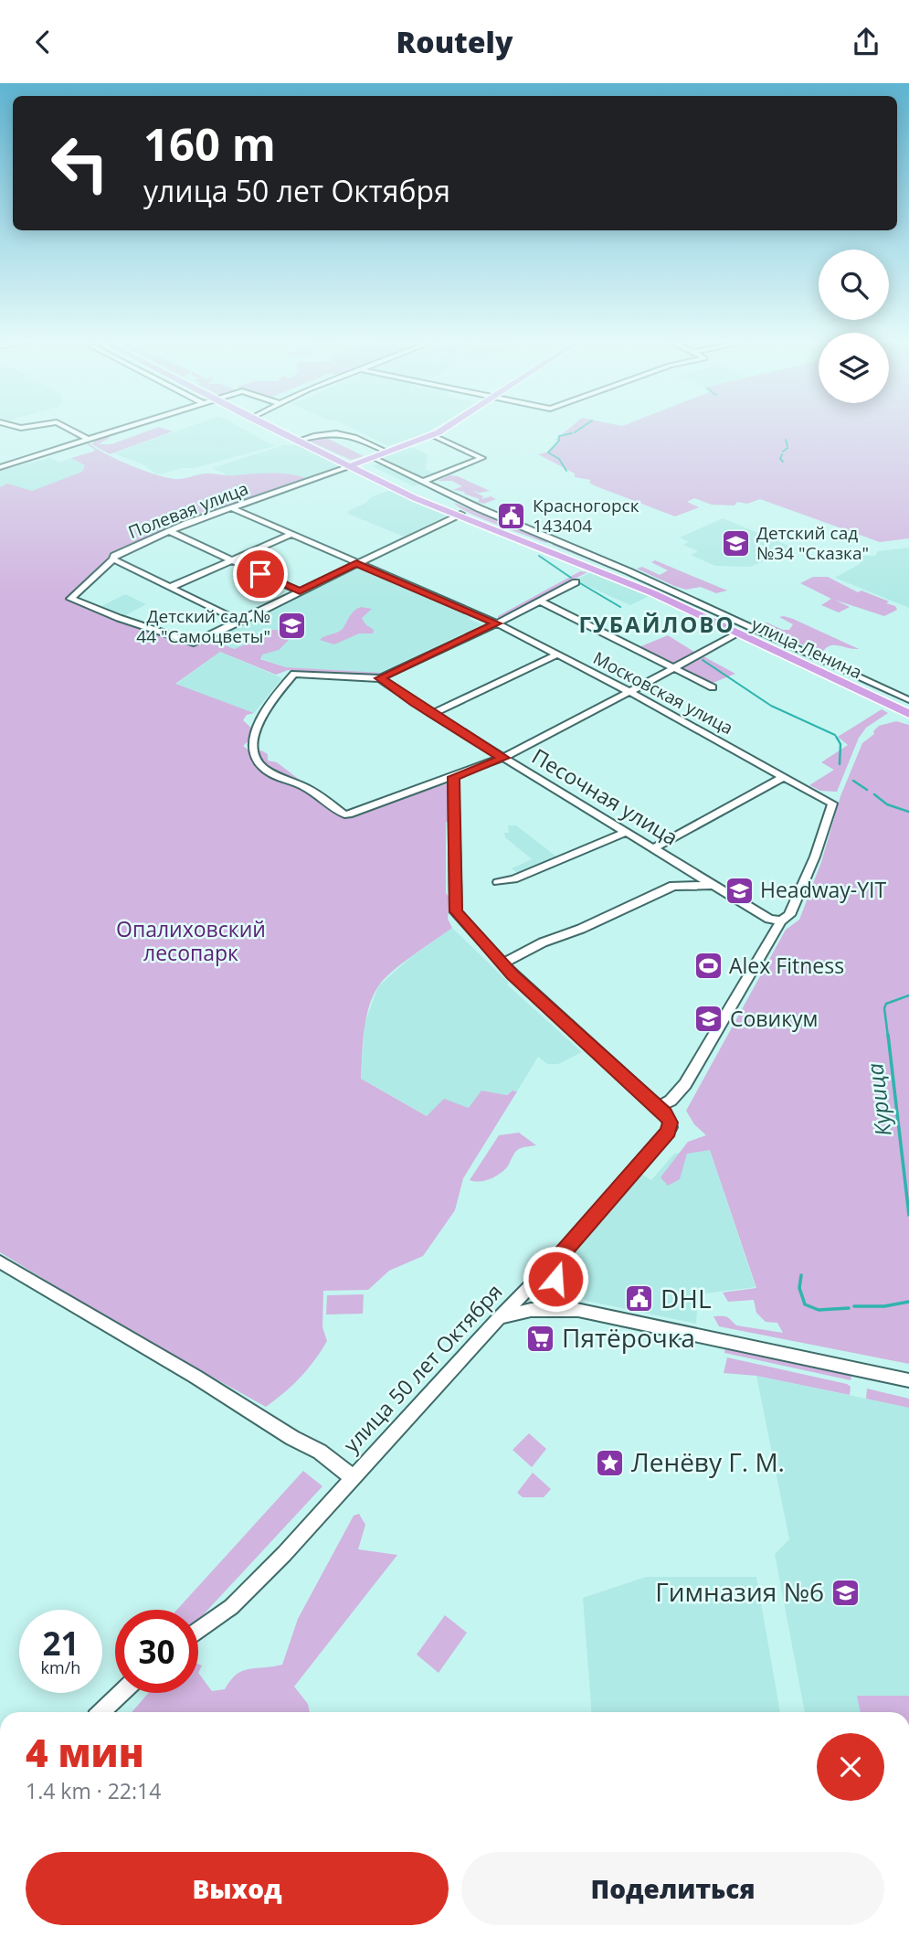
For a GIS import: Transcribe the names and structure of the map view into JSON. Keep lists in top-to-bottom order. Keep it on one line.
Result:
{"streets":{"main road":["улица Ленина"],"street":["Полевая улица","Московская улица","Песочная улица","улица 50 лет Октября"]},"crossings":[["Полевая улица","улица Ленина"],["Полевая улица","Московская улица"],["Московская улица","Песочная улица"]],"districts":["ГУБАЙЛОВО"],"water":["Курица"],"parks":["Опалиховский лесопарк"],"places":{"public building":["Красногорск 143404","DHL"],"school or university":["Детский сад №34 \"Сказка\"","Детский сад № 44 \"Самоцветы\"","Headway-YIT","Совикум","Гимназия №6"],"sports":["Alex Fitness"],"supermarket":["Пятёрочка"],"place":["Ленёву Г. М."]},"page":{"header":"Routely","turn":["160 m","улица 50 лет Октября"],"speed":"21 km/h","limit":"30","heading":["4 мин","1.4 km · 22:14"],"buttons":["Выход","Поделиться"]}}
